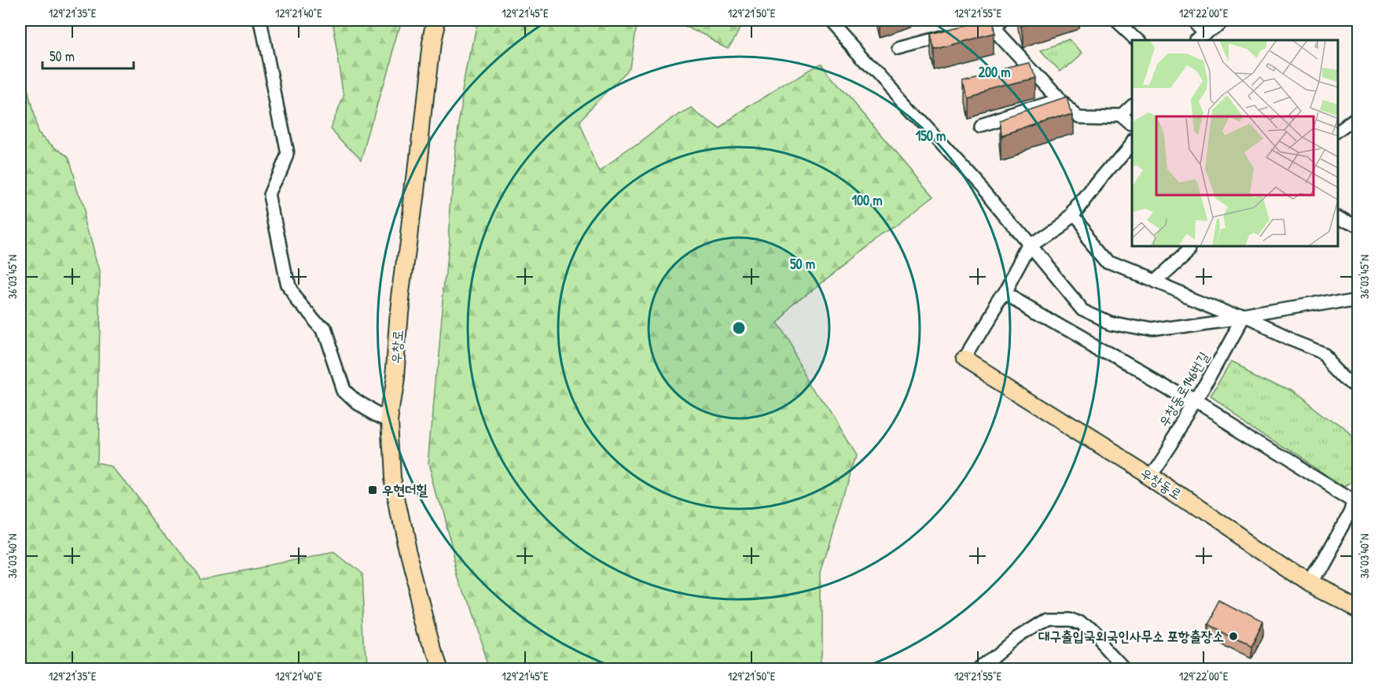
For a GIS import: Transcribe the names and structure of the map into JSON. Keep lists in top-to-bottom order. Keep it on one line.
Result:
{"streets":{"main road":["우창로","우창동로"],"street":["우창동로146번길"]},"crossings":[["우창동로146번길","우창동로"]],"places":{"transit":["우현더힐"],"other":["대구출입국외국인사무소 포항출장소"]},"scale_bar":"50 m","coordinates":["129°21'35\"E","129°21'40\"E","129°21'45\"E","129°21'50\"E","129°21'55\"E","129°22'00\"E","36°03'45\"N","36°03'40\"N"],"rings":["200 m","150 m","100 m","50 m"]}
